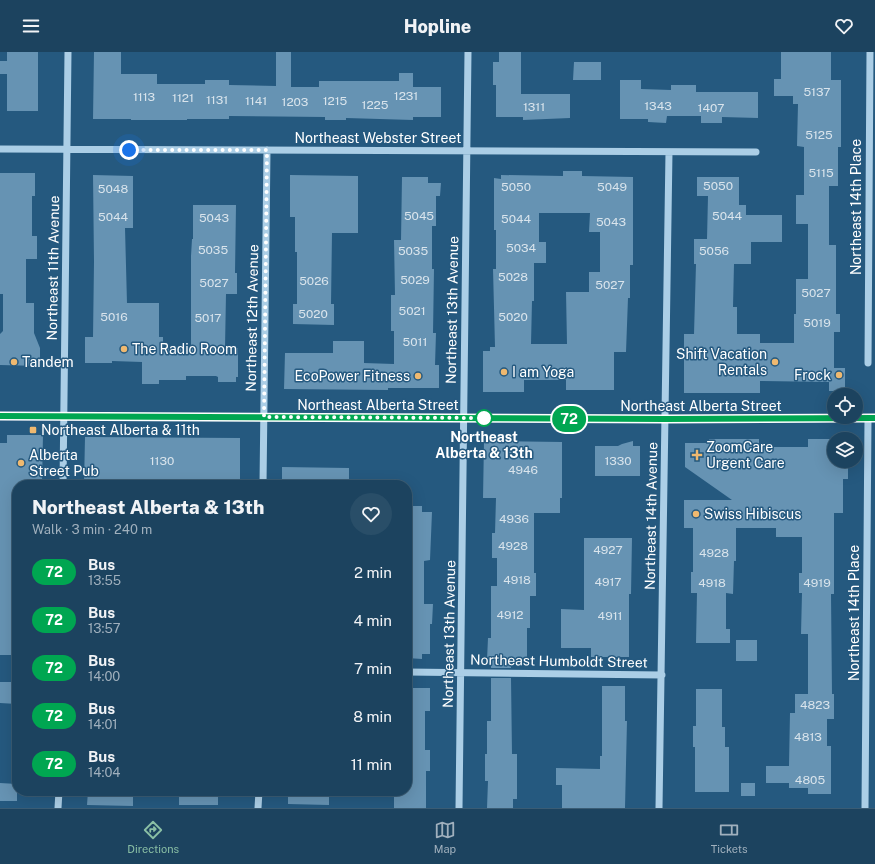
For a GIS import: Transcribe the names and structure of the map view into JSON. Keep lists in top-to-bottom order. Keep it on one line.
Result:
{"streets":{"street":["Northeast Webster Street","Northeast 14th Place","Northeast 11th Avenue","Northeast 13th Avenue","Northeast 12th Avenue","Northeast Alberta Street","Northeast 14th Avenue","Northeast Humboldt Street"]},"crossings":[["Northeast Webster Street","Northeast 11th Avenue"],["Northeast Webster Street","Northeast 13th Avenue"],["Northeast Webster Street","Northeast 12th Avenue"],["Northeast Webster Street","Northeast 14th Avenue"],["Northeast 14th Place","Northeast Alberta Street"],["Northeast 11th Avenue","Northeast Alberta Street"],["Northeast 13th Avenue","Northeast Alberta Street"],["Northeast 13th Avenue","Northeast Humboldt Street"],["Northeast 12th Avenue","Northeast Alberta Street"],["Northeast Alberta Street","Northeast 14th Avenue"],["Northeast 14th Avenue","Northeast Humboldt Street"]],"places":{"other":["The Radio Room","Tandem","Shift Vacation Rentals","I am Yoga","Frock","EcoPower Fitness","Northeast Alberta & 13th","Alberta Street Pub","Swiss Hibiscus"],"transit":["Northeast Alberta & 11th"],"health":["ZoomCare Urgent Care"]},"lines":["bus line 72"],"house_numbers":["5137","1231","1113","1121","1131","1141","1215","1203","1225","1343","1311","1407","5125","5115","5050","5050","5049","5048","5045","5044","5044","5043","5044","5043","5034","5035","5035","5056","5028","5029","5026","5027","5027","5027","5021","5020","5016","5020","5017","5019","5011","1130","1330","4946","4936","4928","4927","4928","4918","4917","4918","4919","4912","4911","4823","4813","4805"],"page":{"header":"Hopline","on_map":"72","heading":["Northeast Alberta & 13th","Walk · 3 min · 240 m"],"list":[{"mark":"72","name":"Bus","note":"13:55","value":"2 min"},{"mark":"72","name":"Bus","note":"13:57","value":"4 min"},{"mark":"72","name":"Bus","note":"14:00","value":"7 min"},{"mark":"72","name":"Bus","note":"14:01","value":"8 min"},{"mark":"72","name":"Bus","note":"14:04","value":"11 min"}],"tabs":["Directions","Map","Tickets"]}}
